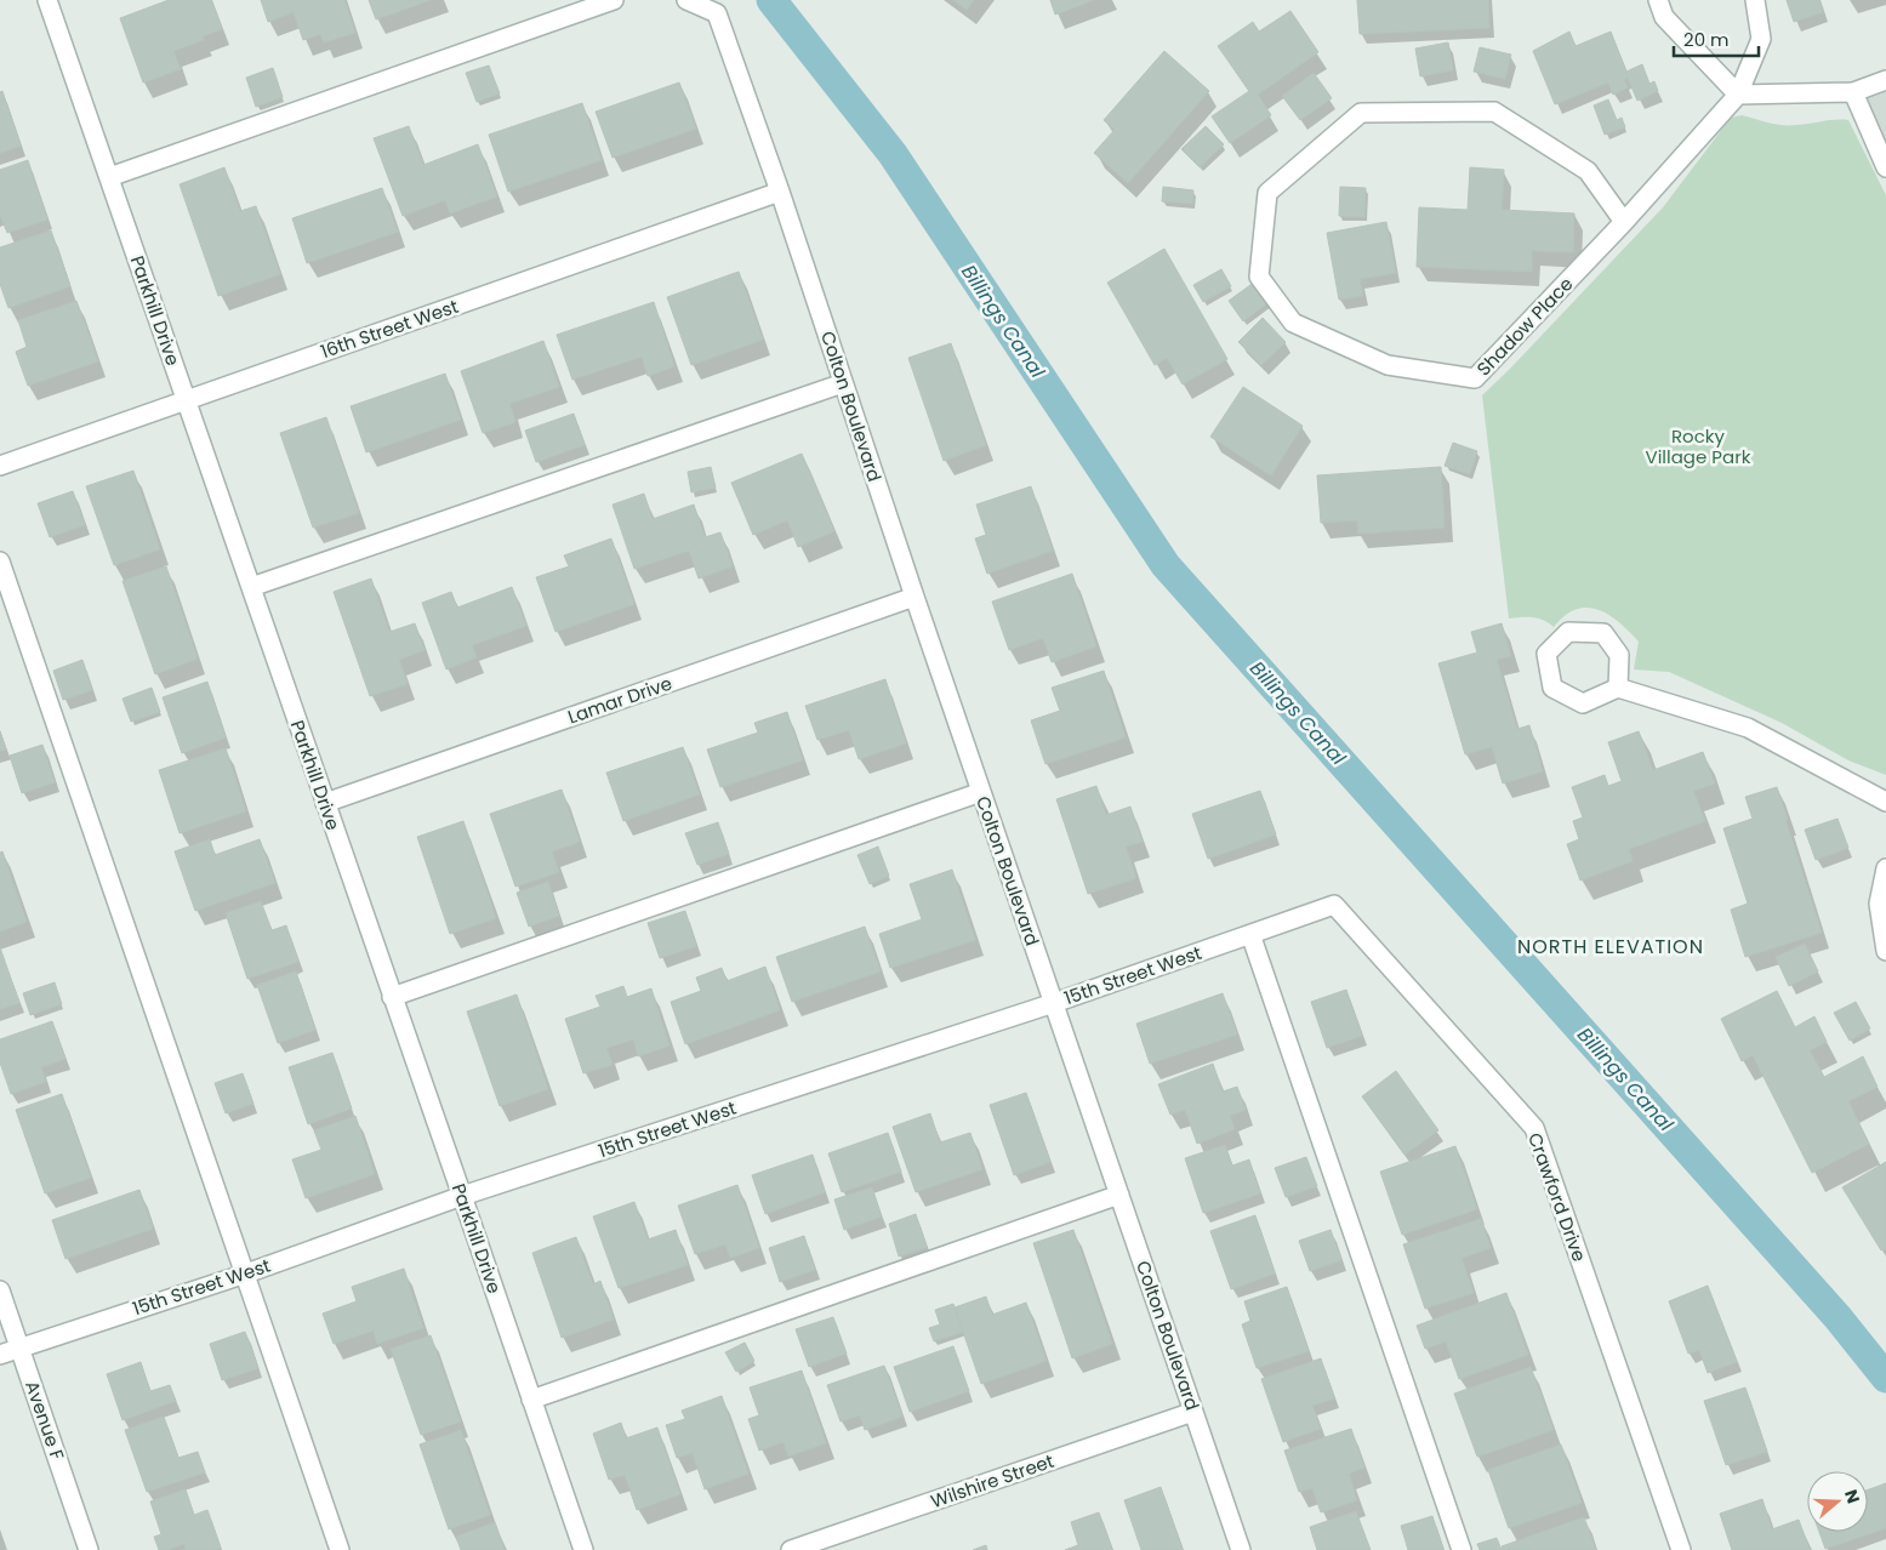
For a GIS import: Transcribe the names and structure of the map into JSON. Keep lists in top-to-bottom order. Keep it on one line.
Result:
{"streets":{"street":["Parkhill Drive","Shadow Place","16th Street West","Colton Boulevard","Lamar Drive","15th Street West","Crawford Drive","Avenue F","Wilshire Street"]},"crossings":[["Parkhill Drive","16th Street West"],["Parkhill Drive","Lamar Drive"],["Parkhill Drive","15th Street West"],["16th Street West","Colton Boulevard"],["Colton Boulevard","Lamar Drive"],["Colton Boulevard","15th Street West"],["Colton Boulevard","Wilshire Street"],["15th Street West","Crawford Drive"],["15th Street West","Avenue F"]],"districts":["NORTH ELEVATION"],"water":["Billings Canal"],"parks":["Rocky Village Park"],"scale_bar":"20 m","north":"right"}
